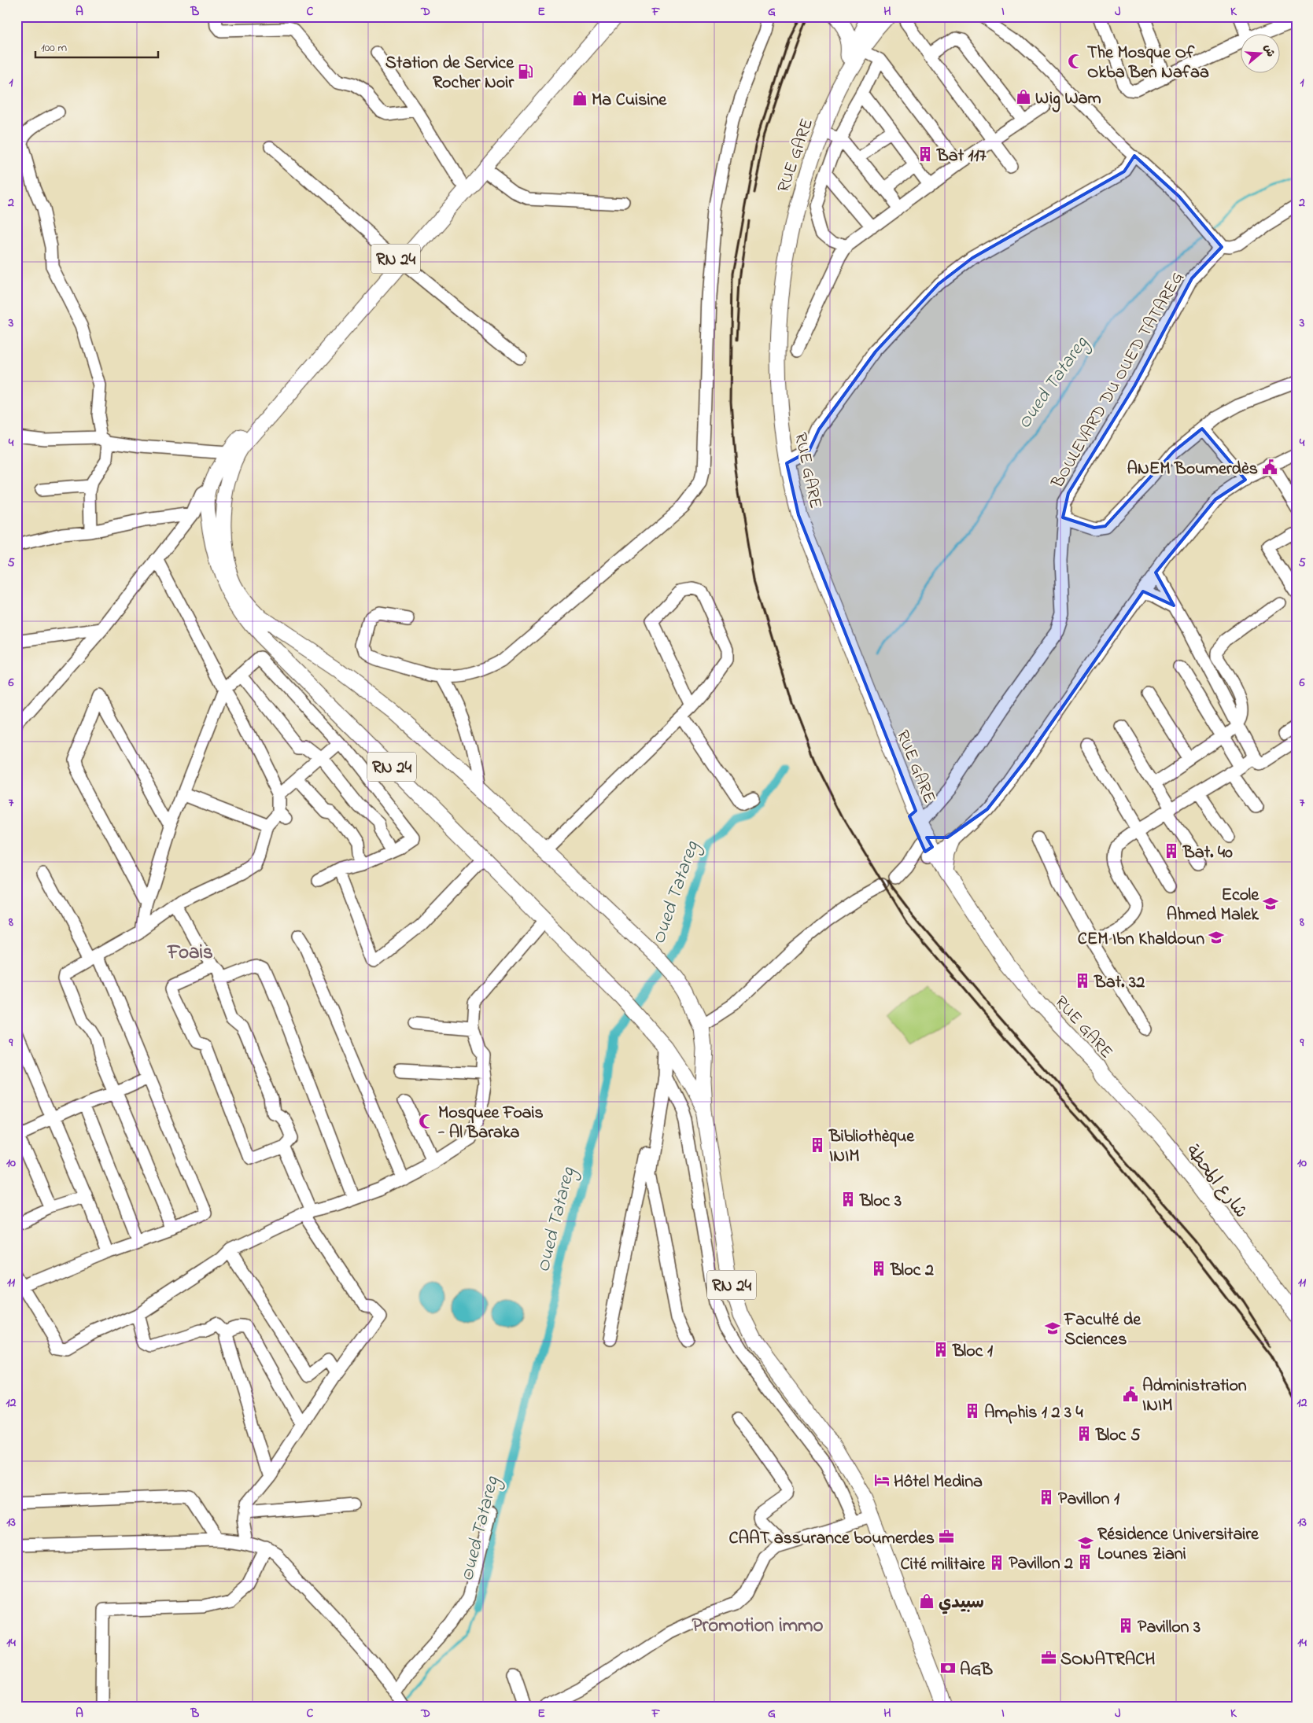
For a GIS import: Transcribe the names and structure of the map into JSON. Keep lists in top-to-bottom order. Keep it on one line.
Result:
{"streets":{"main road":["RUE GARE","RN 24","شارع المحطة"],"street":["BOULEVARD DU OUED TATAREG"]},"crossings":[["RUE GARE","BOULEVARD DU OUED TATAREG"],["RUE GARE","شارع المحطة"]],"districts":["Foais","Promotion immo"],"water":["Oued Tatareg"],"places":{"mosque":["The Mosque Of Okba Ben Nafaa","Mosquee Foais - Al Baraka"],"fuel station":["Station de Service Rocher Noir"],"shop":["Wig Wam","Ma Cuisine","سبيدي"],"building":["Bat 117","Bat. 40","Bat. 32","Bibliothèque INIM","Bloc 3","Bloc 2","Bloc 1","Amphis 1 2 3 4","Bloc 5","Pavillon 1","Pavillon 2","Cité militaire","Pavillon 3"],"public building":["ANEM Boumerdès","Administration INIM"],"school or university":["Ecole Ahmed Malek","CEM Ibn Khaldoun","Faculté de Sciences","Résidence Universitaire Lounes Ziani"],"hotel":["Hôtel Medina"],"office":["CAAT assurance boumerdes","SONATRACH"],"bank":["AGB"]},"scale_bar":"100 m","north":"right","grid":{"columns":["A","B","C","D","E","F","G","H","I","J","K"],"rows":["1","2","3","4","5","6","7","8","9","10","11","12","13","14"]}}
